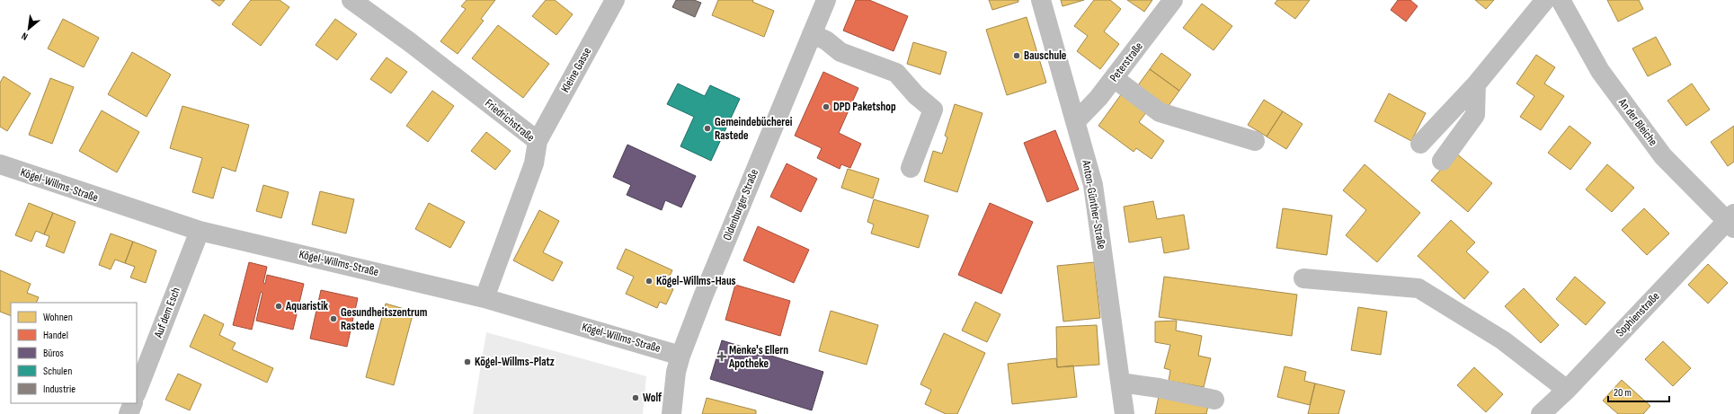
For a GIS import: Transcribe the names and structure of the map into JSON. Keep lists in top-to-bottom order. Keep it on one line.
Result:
{"streets":{"street":["Peterstraße","Kleine Gasse","Friedrichstraße","An der Bleiche","Kögel-Willms-Straße","Oldenburger Straße","Anton-Günther-Straße","Auf dem Esch","Sophienstraße"]},"crossings":[["Peterstraße","Anton-Günther-Straße"],["Kleine Gasse","Friedrichstraße"],["Friedrichstraße","Kögel-Willms-Straße"],["An der Bleiche","Sophienstraße"],["Kögel-Willms-Straße","Oldenburger Straße"],["Kögel-Willms-Straße","Auf dem Esch"]],"places":{"other":["Bauschule","DPD Paketshop","Gemeindebücherei Rastede","Kögel-Willms-Haus","Aquaristik","Gesundheitszentrum Rastede","Kögel-Willms-Platz","Wolf"],"health":["Menke's Ellern Apotheke"]},"legend":["Wohnen","Handel","Büros","Schulen","Industrie"],"scale_bar":"20 m","north":"bottom left"}
